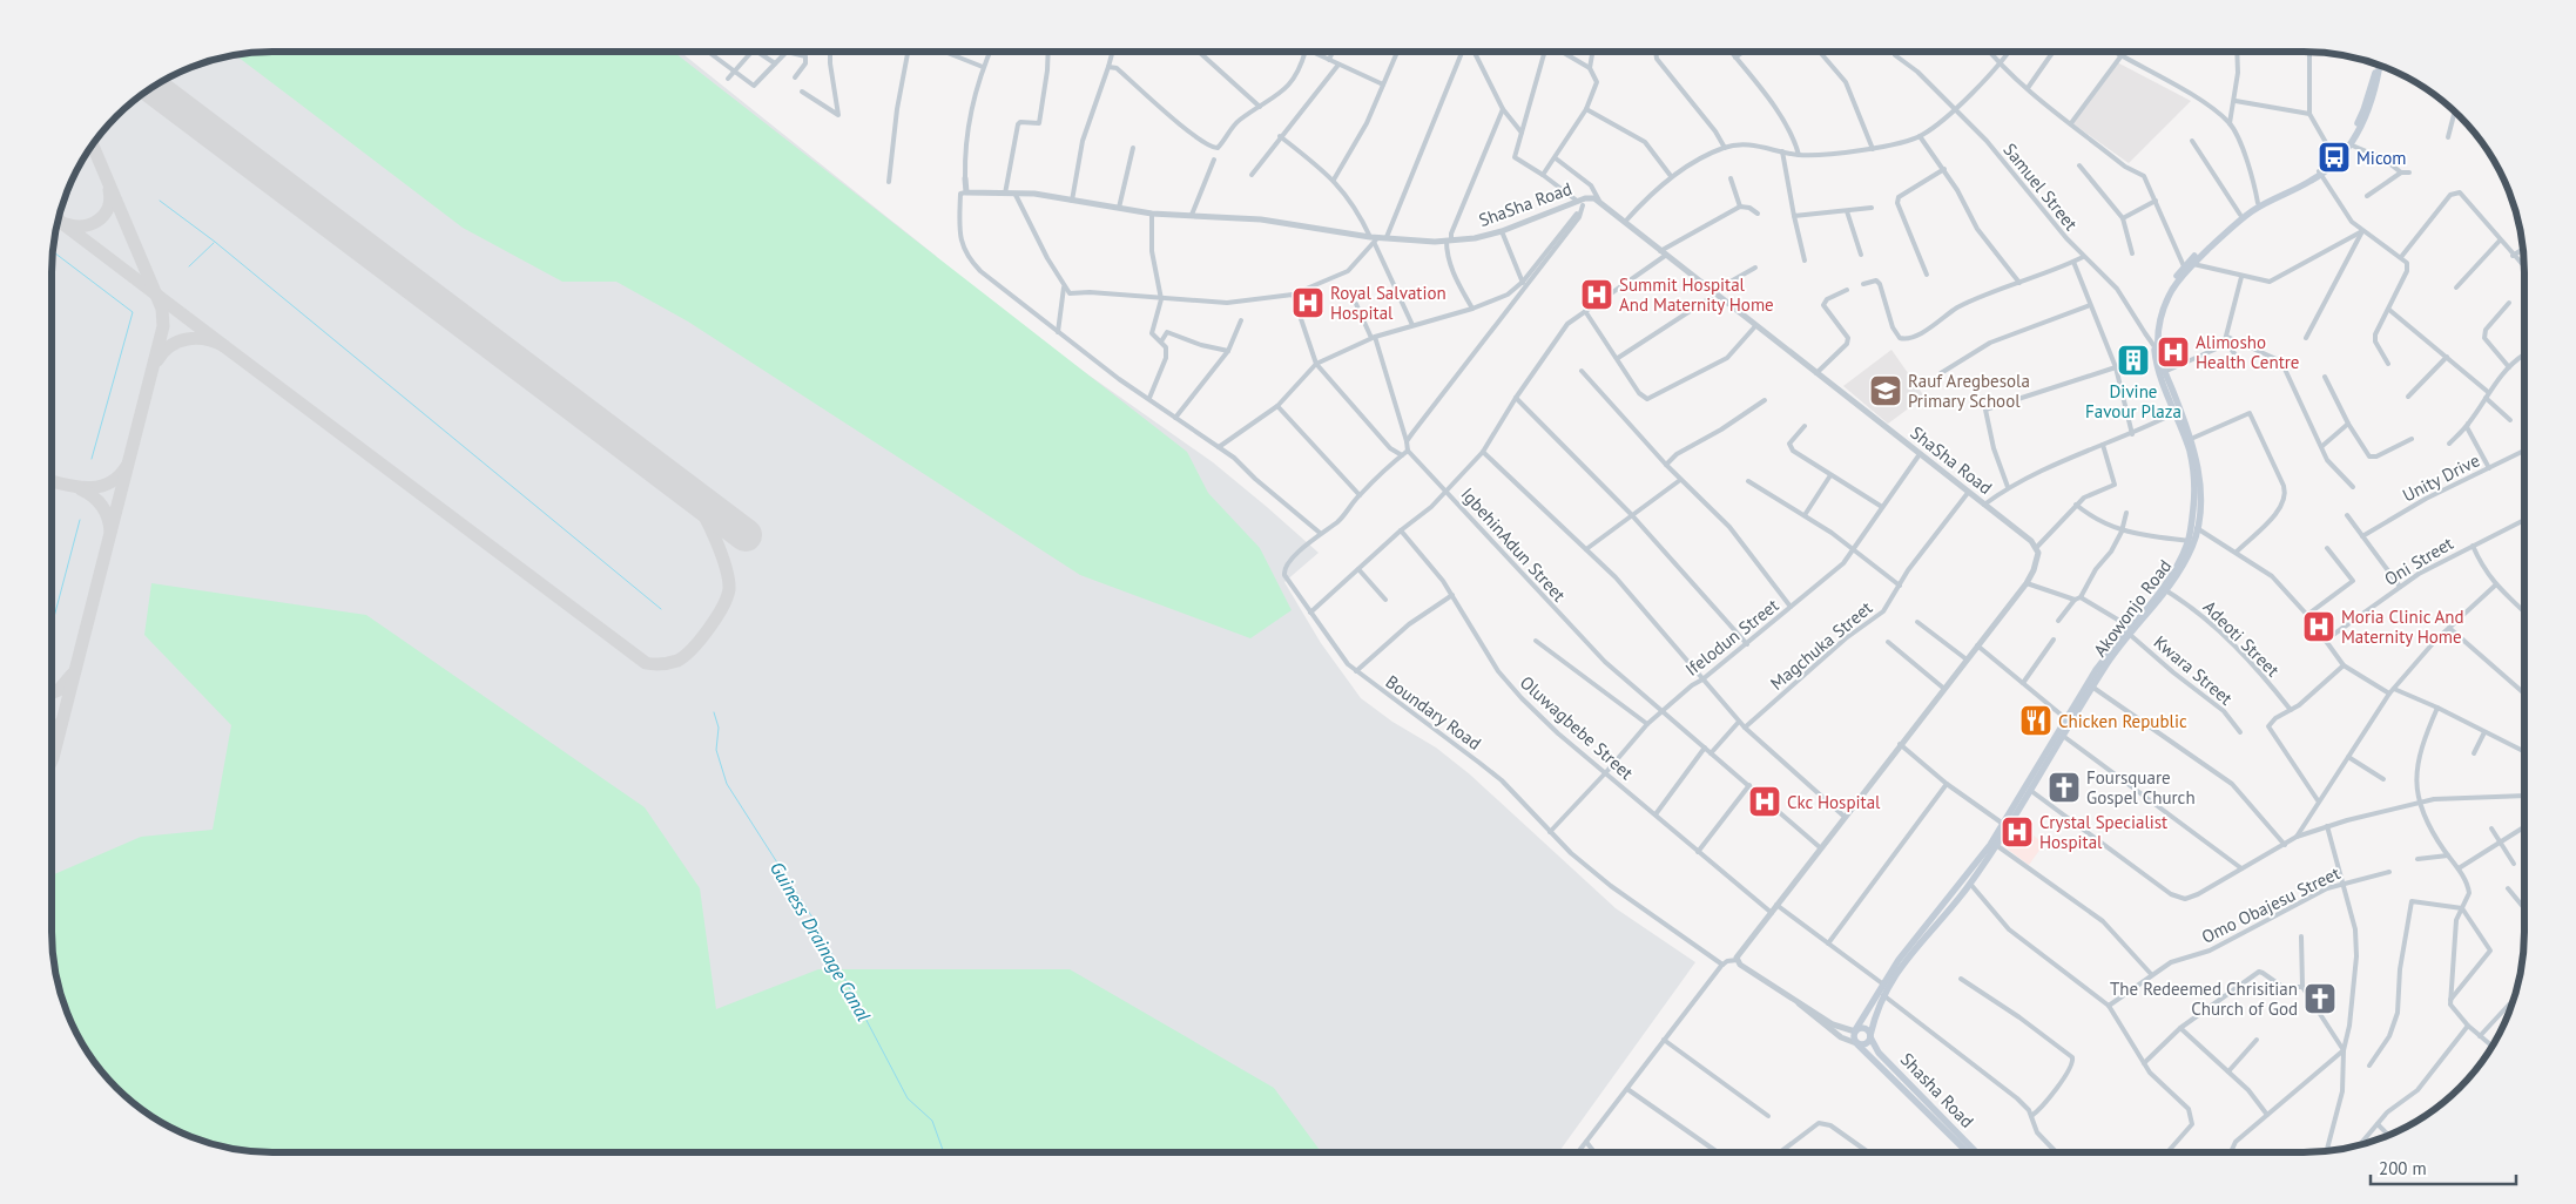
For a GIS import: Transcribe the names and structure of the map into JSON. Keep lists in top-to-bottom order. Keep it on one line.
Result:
{"streets":{"main road":["Akowonjo Road","Shasha Road"],"street":["Samuel Street","ShaSha Road","Unity Drive","IgbehinAdun Street","Oni Street","Ifelodun Street","Adeoti Street","Magchuka Street","Kwara Street","Boundary Road","Oluwagbebe Street","Omo Obajesu Street"]},"crossings":[["Samuel Street","Akowonjo Road"],["ShaSha Road","Ifelodun Street"],["ShaSha Road","Magchuka Street"],["IgbehinAdun Street","Ifelodun Street"],["IgbehinAdun Street","Boundary Road"],["Akowonjo Road","Adeoti Street"],["Akowonjo Road","Kwara Street"],["Akowonjo Road","Shasha Road"],["Ifelodun Street","Boundary Road"],["Ifelodun Street","Oluwagbebe Street"]],"water":["Guiness Drainage Canal"],"places":{"bus stop":["Micom"],"hospital":["Summit Hospital And Maternity Home","Royal Salvation Hospital","Alimosho Health Centre","Moria Clinic And Maternity Home","Ckc Hospital","Crystal Specialist Hospital"],"building":["Divine Favour Plaza"],"school or university":["Rauf Aregbesola Primary School"],"restaurant":["Chicken Republic"],"church":["Foursquare Gospel Church","The Redeemed Chrisitian Church of God"]},"scale_bar":"200 m"}
